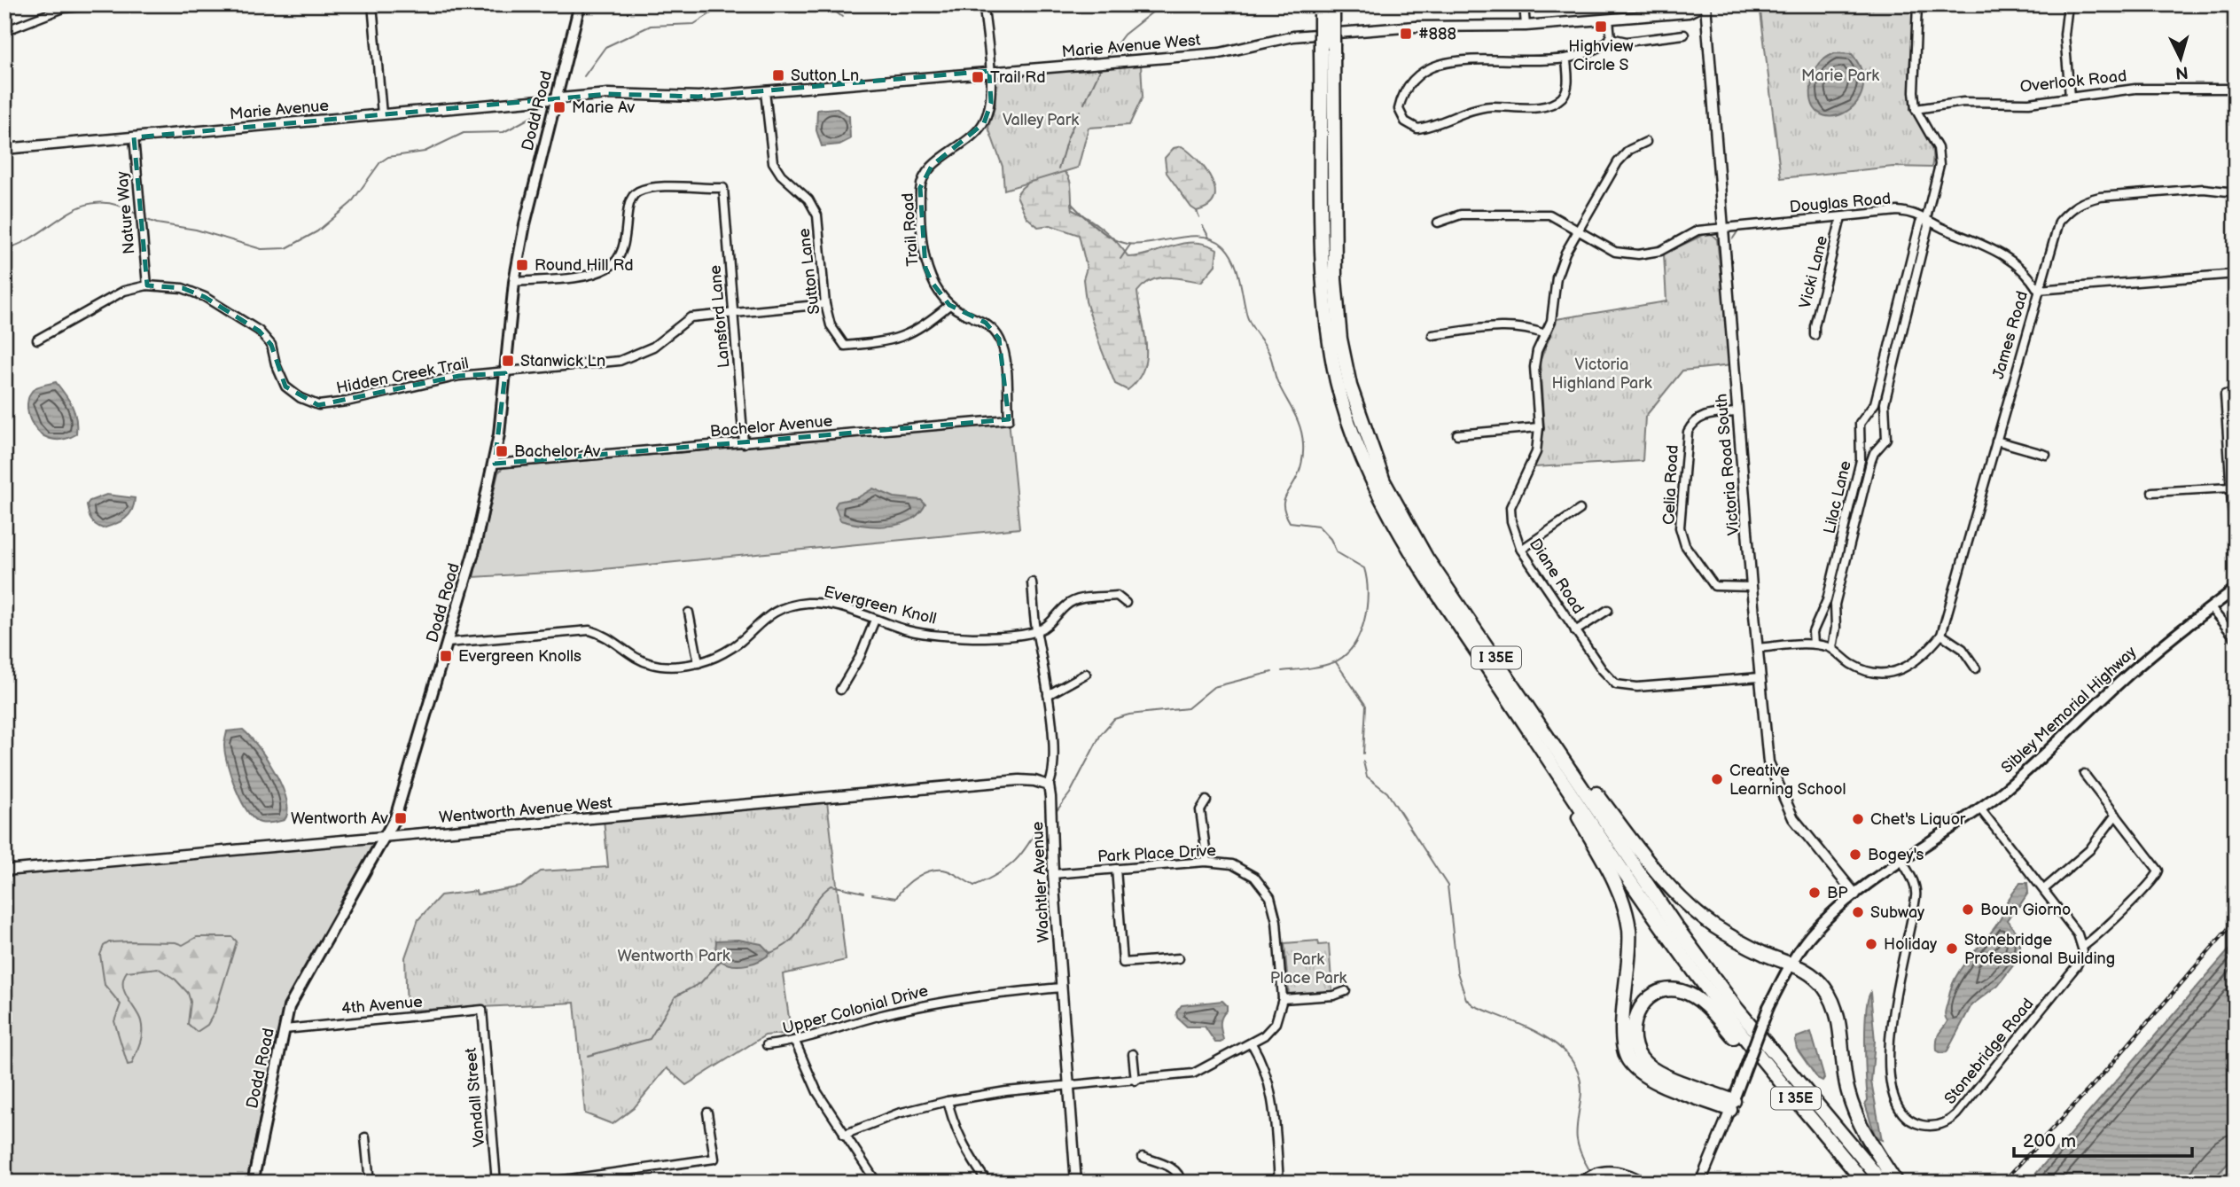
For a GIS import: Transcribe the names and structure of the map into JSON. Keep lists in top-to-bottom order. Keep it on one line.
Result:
{"streets":{"highway":["I 35E"],"main road":["Dodd Road","Sibley Memorial Highway"],"street":["Marie Avenue West","Overlook Road","Marie Avenue","Douglas Road","Nature Way","Trail Road","Sutton Lane","Vicki Lane","Lansford Lane","James Road","Hidden Creek Trail","Bachelor Avenue","Victoria Road South","Celia Road","Lilac Lane","Diane Road","Evergreen Knoll","Wentworth Avenue West","Park Place Drive","Wachtler Avenue","4th Avenue","Upper Colonial Drive","Stonebridge Road","Vandall Street"]},"crossings":[["Marie Avenue West","Marie Avenue"],["Marie Avenue West","Dodd Road"],["Marie Avenue West","Trail Road"],["Marie Avenue West","Sutton Lane"],["Marie Avenue West","Victoria Road South"],["Overlook Road","Lilac Lane"],["Marie Avenue","Dodd Road"],["Marie Avenue","Nature Way"],["Dodd Road","Lansford Lane"],["Dodd Road","Hidden Creek Trail"],["Dodd Road","Bachelor Avenue"],["Dodd Road","Evergreen Knoll"],["Dodd Road","Wentworth Avenue West"],["Dodd Road","4th Avenue"],["Douglas Road","Vicki Lane"],["Douglas Road","James Road"],["Douglas Road","Victoria Road South"],["Douglas Road","Lilac Lane"],["Douglas Road","Diane Road"],["Nature Way","Hidden Creek Trail"],["Trail Road","Sutton Lane"],["Trail Road","Bachelor Avenue"],["Sutton Lane","Hidden Creek Trail"],["Lansford Lane","Hidden Creek Trail"],["Lansford Lane","Bachelor Avenue"],["Victoria Road South","Celia Road"],["Victoria Road South","Diane Road"],["Victoria Road South","Sibley Memorial Highway"],["Evergreen Knoll","Wachtler Avenue"],["Sibley Memorial Highway","Stonebridge Road"],["Wentworth Avenue West","Wachtler Avenue"],["Park Place Drive","Wachtler Avenue"],["Wachtler Avenue","Upper Colonial Drive"],["4th Avenue","Vandall Street"]],"parks":["Marie Park","Valley Park","Victoria Highland Park","Wentworth Park","Park Place Park"],"places":{"transit":["Highview Circle S","#888","Sutton Ln","Trail Rd","Marie Av","Round Hill Rd","Stanwick Ln","Bachelor Av","Evergreen Knolls","Wentworth Av"],"other":["Creative Learning School","Chet's Liquor","Bogey's","BP","Boun Giorno","Subway","Holiday","Stonebridge Professional Building"]},"scale_bar":"200 m","north":"bottom"}
